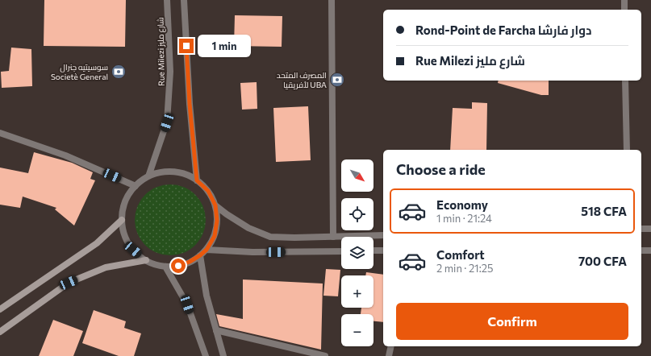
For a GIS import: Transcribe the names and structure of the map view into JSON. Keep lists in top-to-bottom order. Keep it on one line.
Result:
{"streets":{"street":["Rue Milezi شارع مليز"]},"places":{"bank":["سوسيتيه جنرال Societè General","المصرف المتحد لأفريقيا UBA"]},"north":"bottom right","page":{"banner":["Rond-Point de Farcha دوار فارشا","Rue Milezi شارع مليز"],"bubble":"1 min","heading":"Choose a ride","map_buttons":["+","−"],"list":[{"name":"Economy","note":"1 min · 21:24","value":"518 CFA"},{"name":"Comfort","note":"2 min · 21:25","value":"700 CFA"}],"buttons":"Confirm"}}
